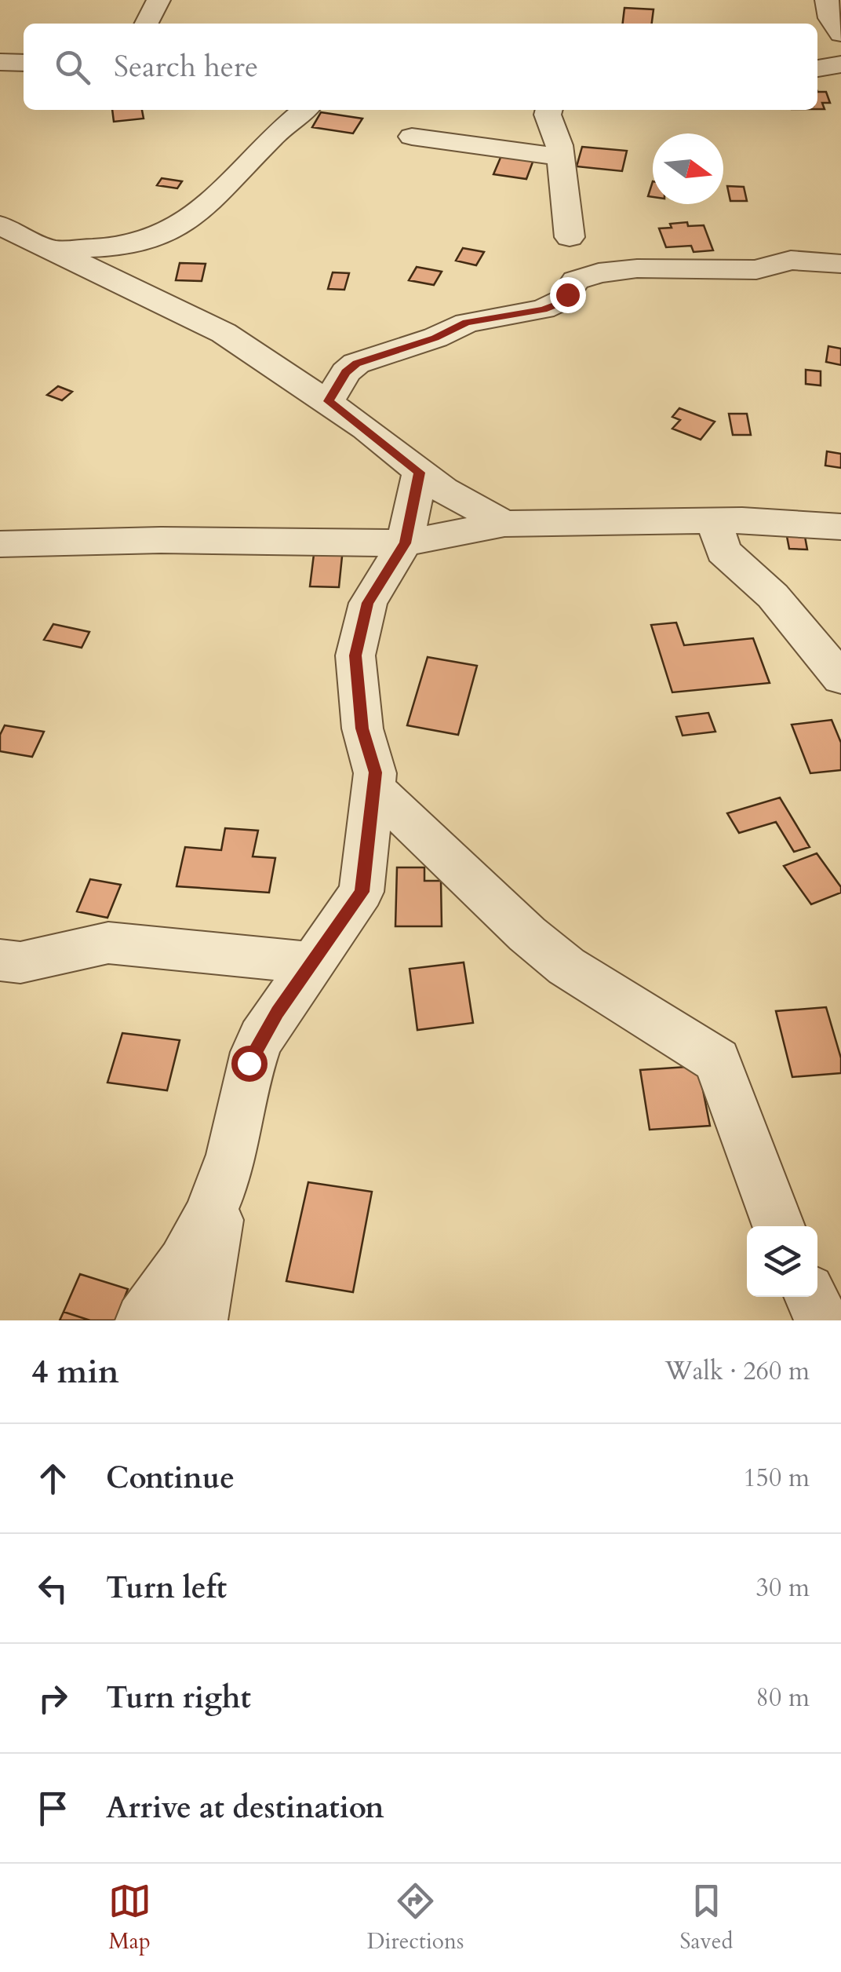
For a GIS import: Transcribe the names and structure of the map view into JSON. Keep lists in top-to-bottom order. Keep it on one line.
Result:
{"north":"right","page":{"search":"Search here","heading":["4 min","Walk · 260 m"],"list":[["Continue","150 m"],["Turn left","30 m"],["Turn right","80 m"],"Arrive at destination"],"nav":["Map","Directions","Saved"]}}
